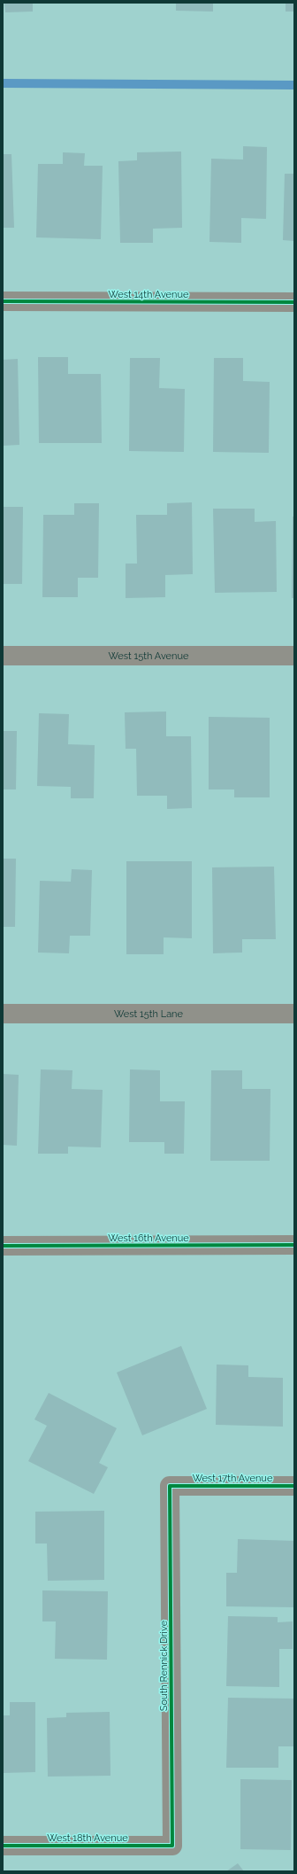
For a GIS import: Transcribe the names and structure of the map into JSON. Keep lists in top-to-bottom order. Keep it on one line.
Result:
{"streets":{"street":["West 14th Avenue","West 15th Avenue","West 15th Lane","West 16th Avenue","West 17th Avenue","South Rennick Drive","West 18th Avenue"]},"crossings":[["West 17th Avenue","South Rennick Drive"],["South Rennick Drive","West 18th Avenue"]]}
